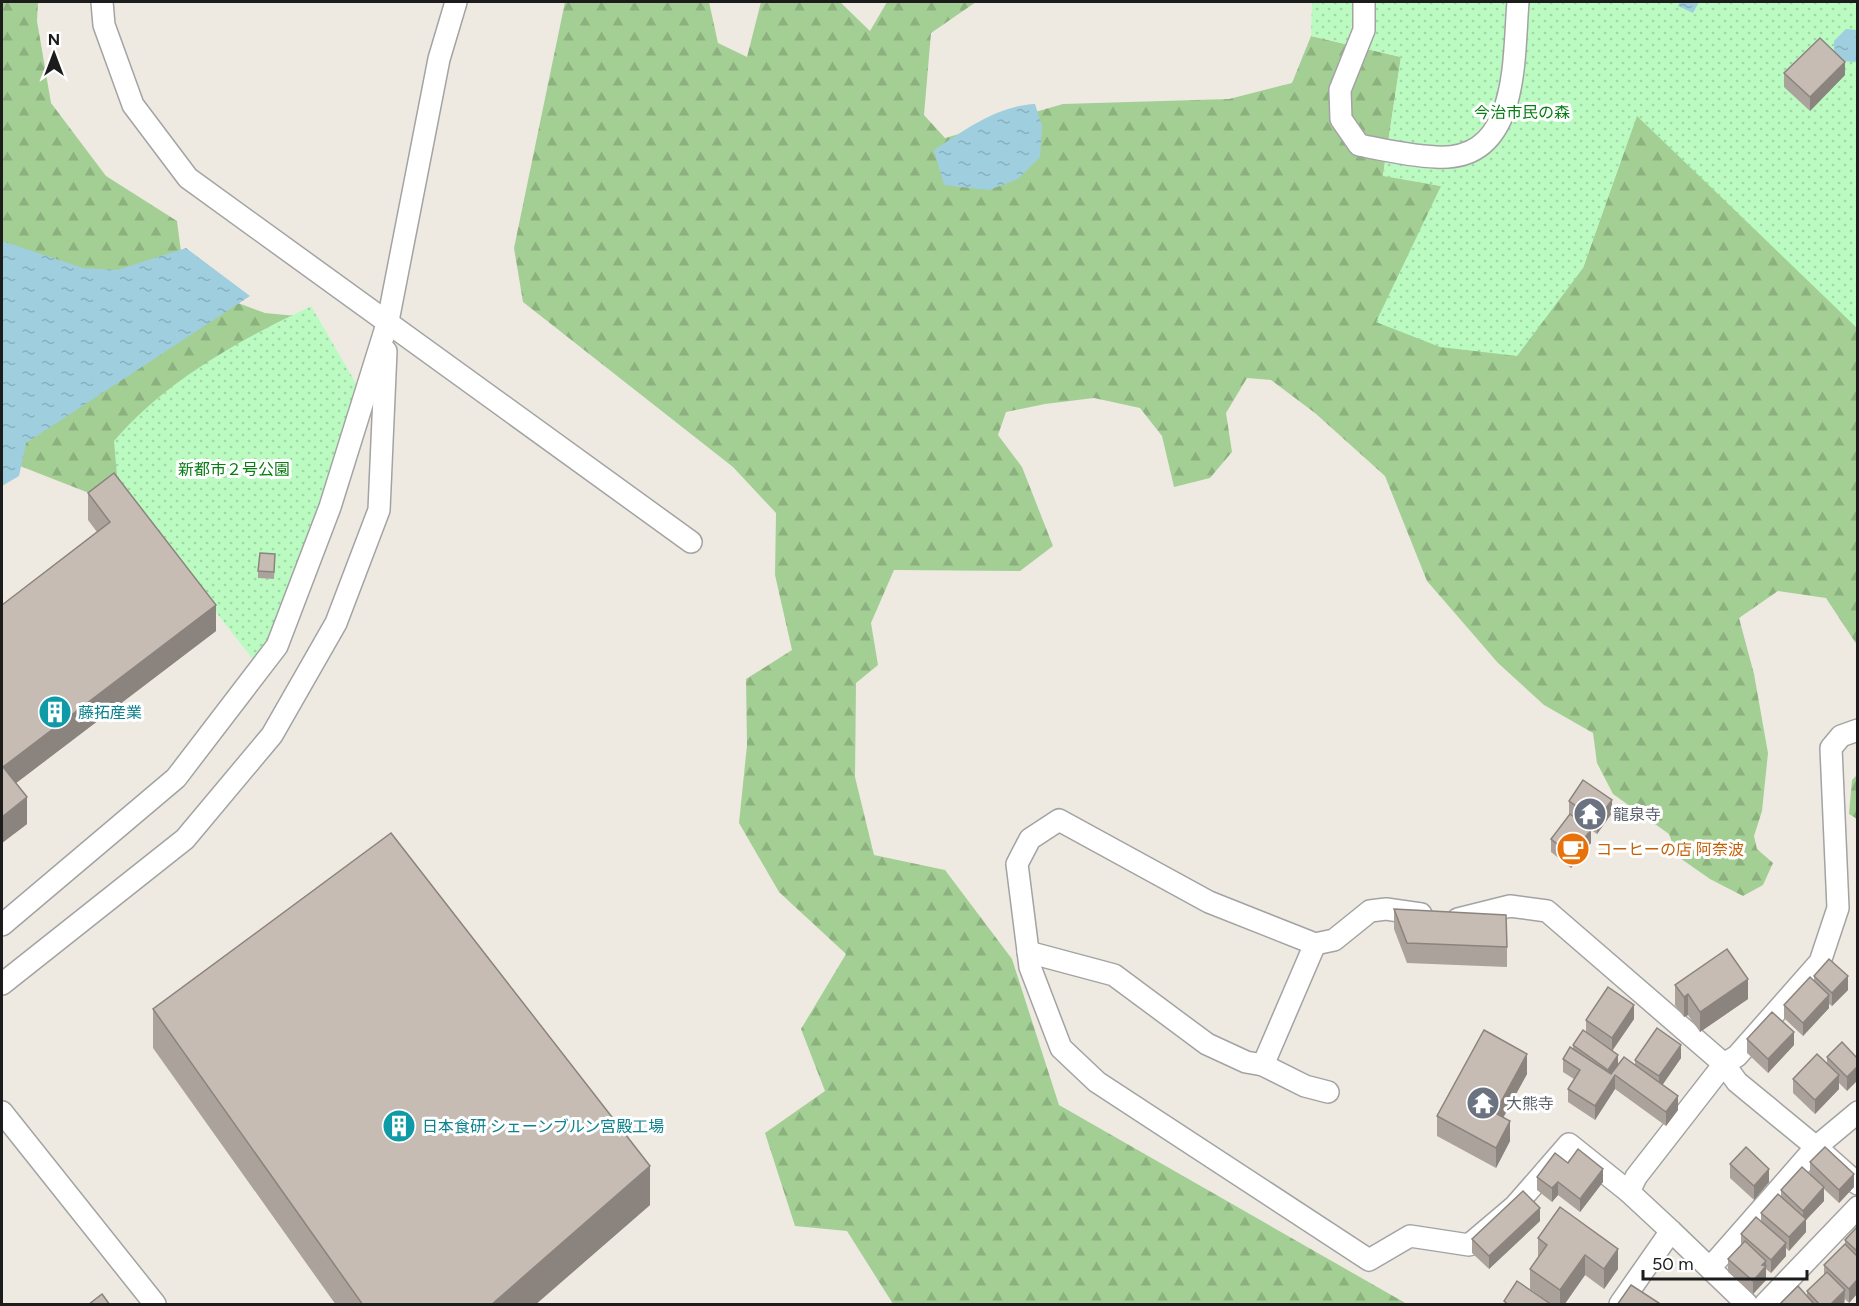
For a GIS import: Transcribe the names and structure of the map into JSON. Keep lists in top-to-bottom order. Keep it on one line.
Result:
{"parks":["今治市民の森","新都市２号公園"],"places":{"building":["藤拓産業","日本食研 シェーンブルン宮殿工場"],"temple":["龍泉寺","大熊寺"],"cafe":["コーヒーの店 阿奈波"]},"scale_bar":"50 m","north":"top"}
